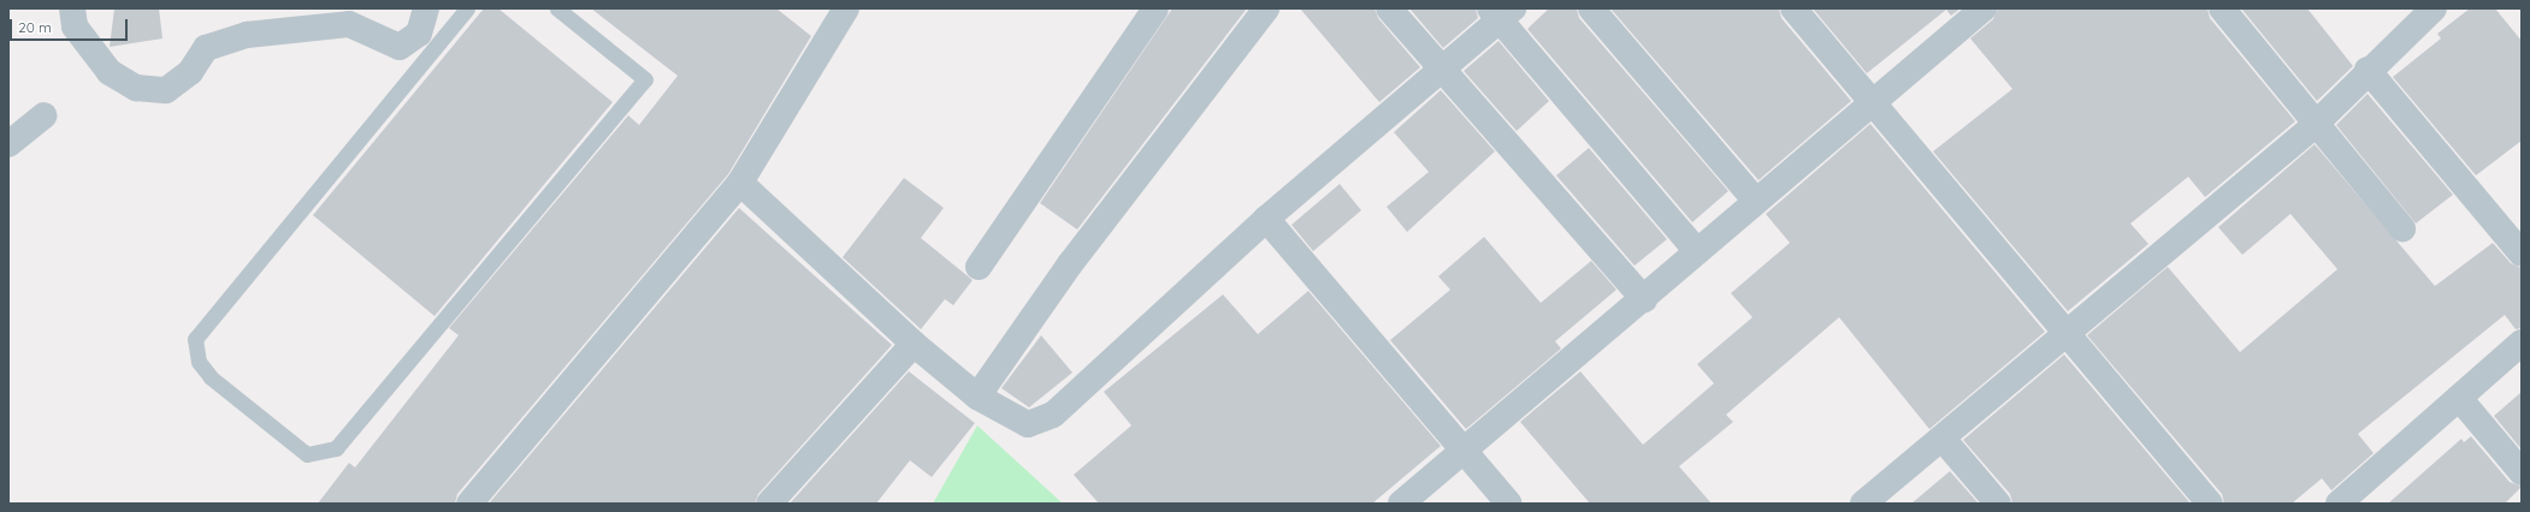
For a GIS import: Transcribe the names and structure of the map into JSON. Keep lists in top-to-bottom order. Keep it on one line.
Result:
{"scale_bar":"20 m"}
